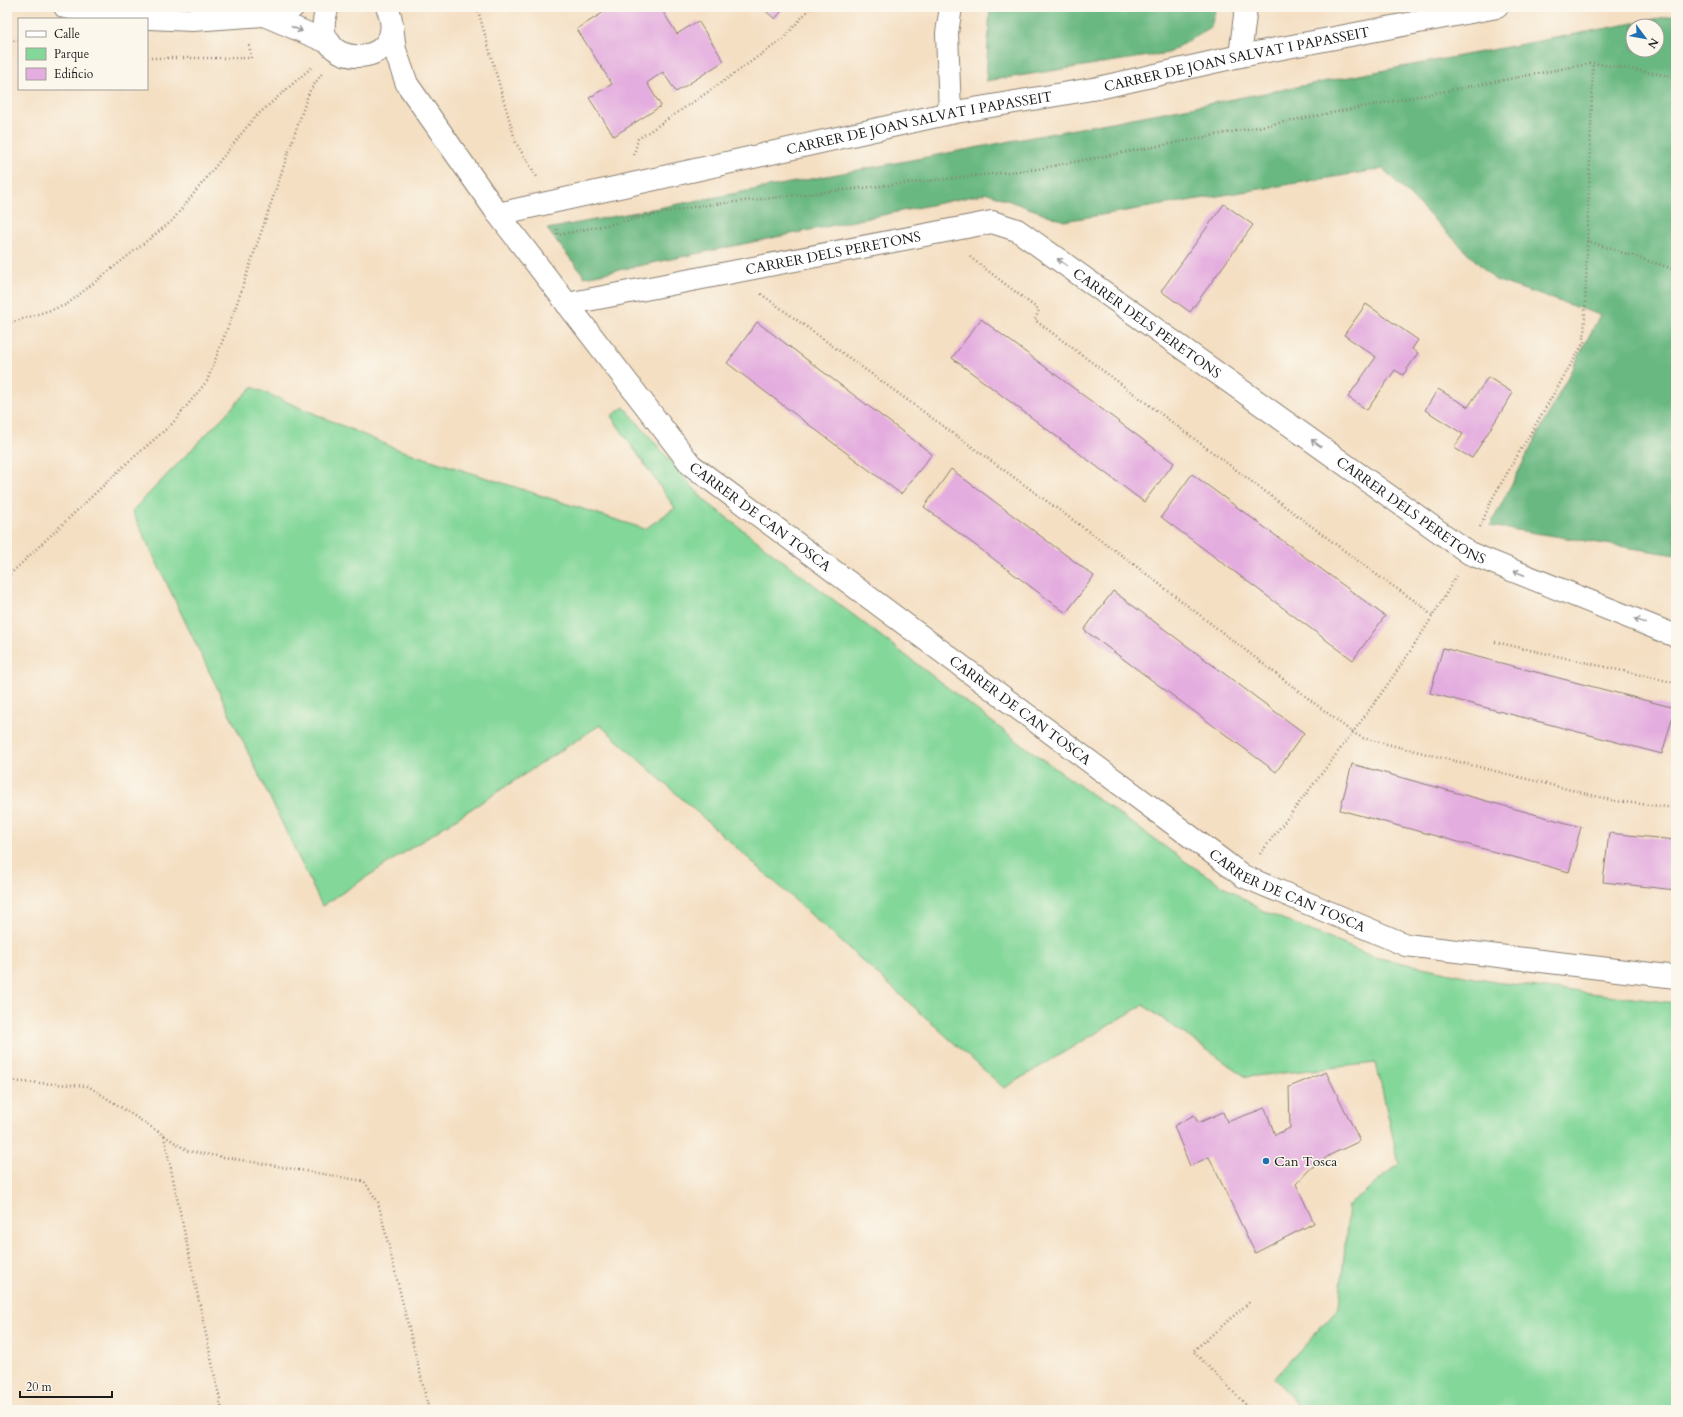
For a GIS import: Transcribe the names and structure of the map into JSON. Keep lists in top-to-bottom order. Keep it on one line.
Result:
{"streets":{"street":["CARRER DE JOAN SALVAT I PAPASSEIT","CARRER DELS PERETONS","CARRER DE CAN TOSCA"]},"crossings":[["CARRER DE JOAN SALVAT I PAPASSEIT","CARRER DE CAN TOSCA"],["CARRER DELS PERETONS","CARRER DE CAN TOSCA"]],"one_way":["CARRER DELS PERETONS"],"places":["Can Tosca"],"legend":["Calle","Parque","Edificio"],"scale_bar":"20 m","north":"bottom right"}
